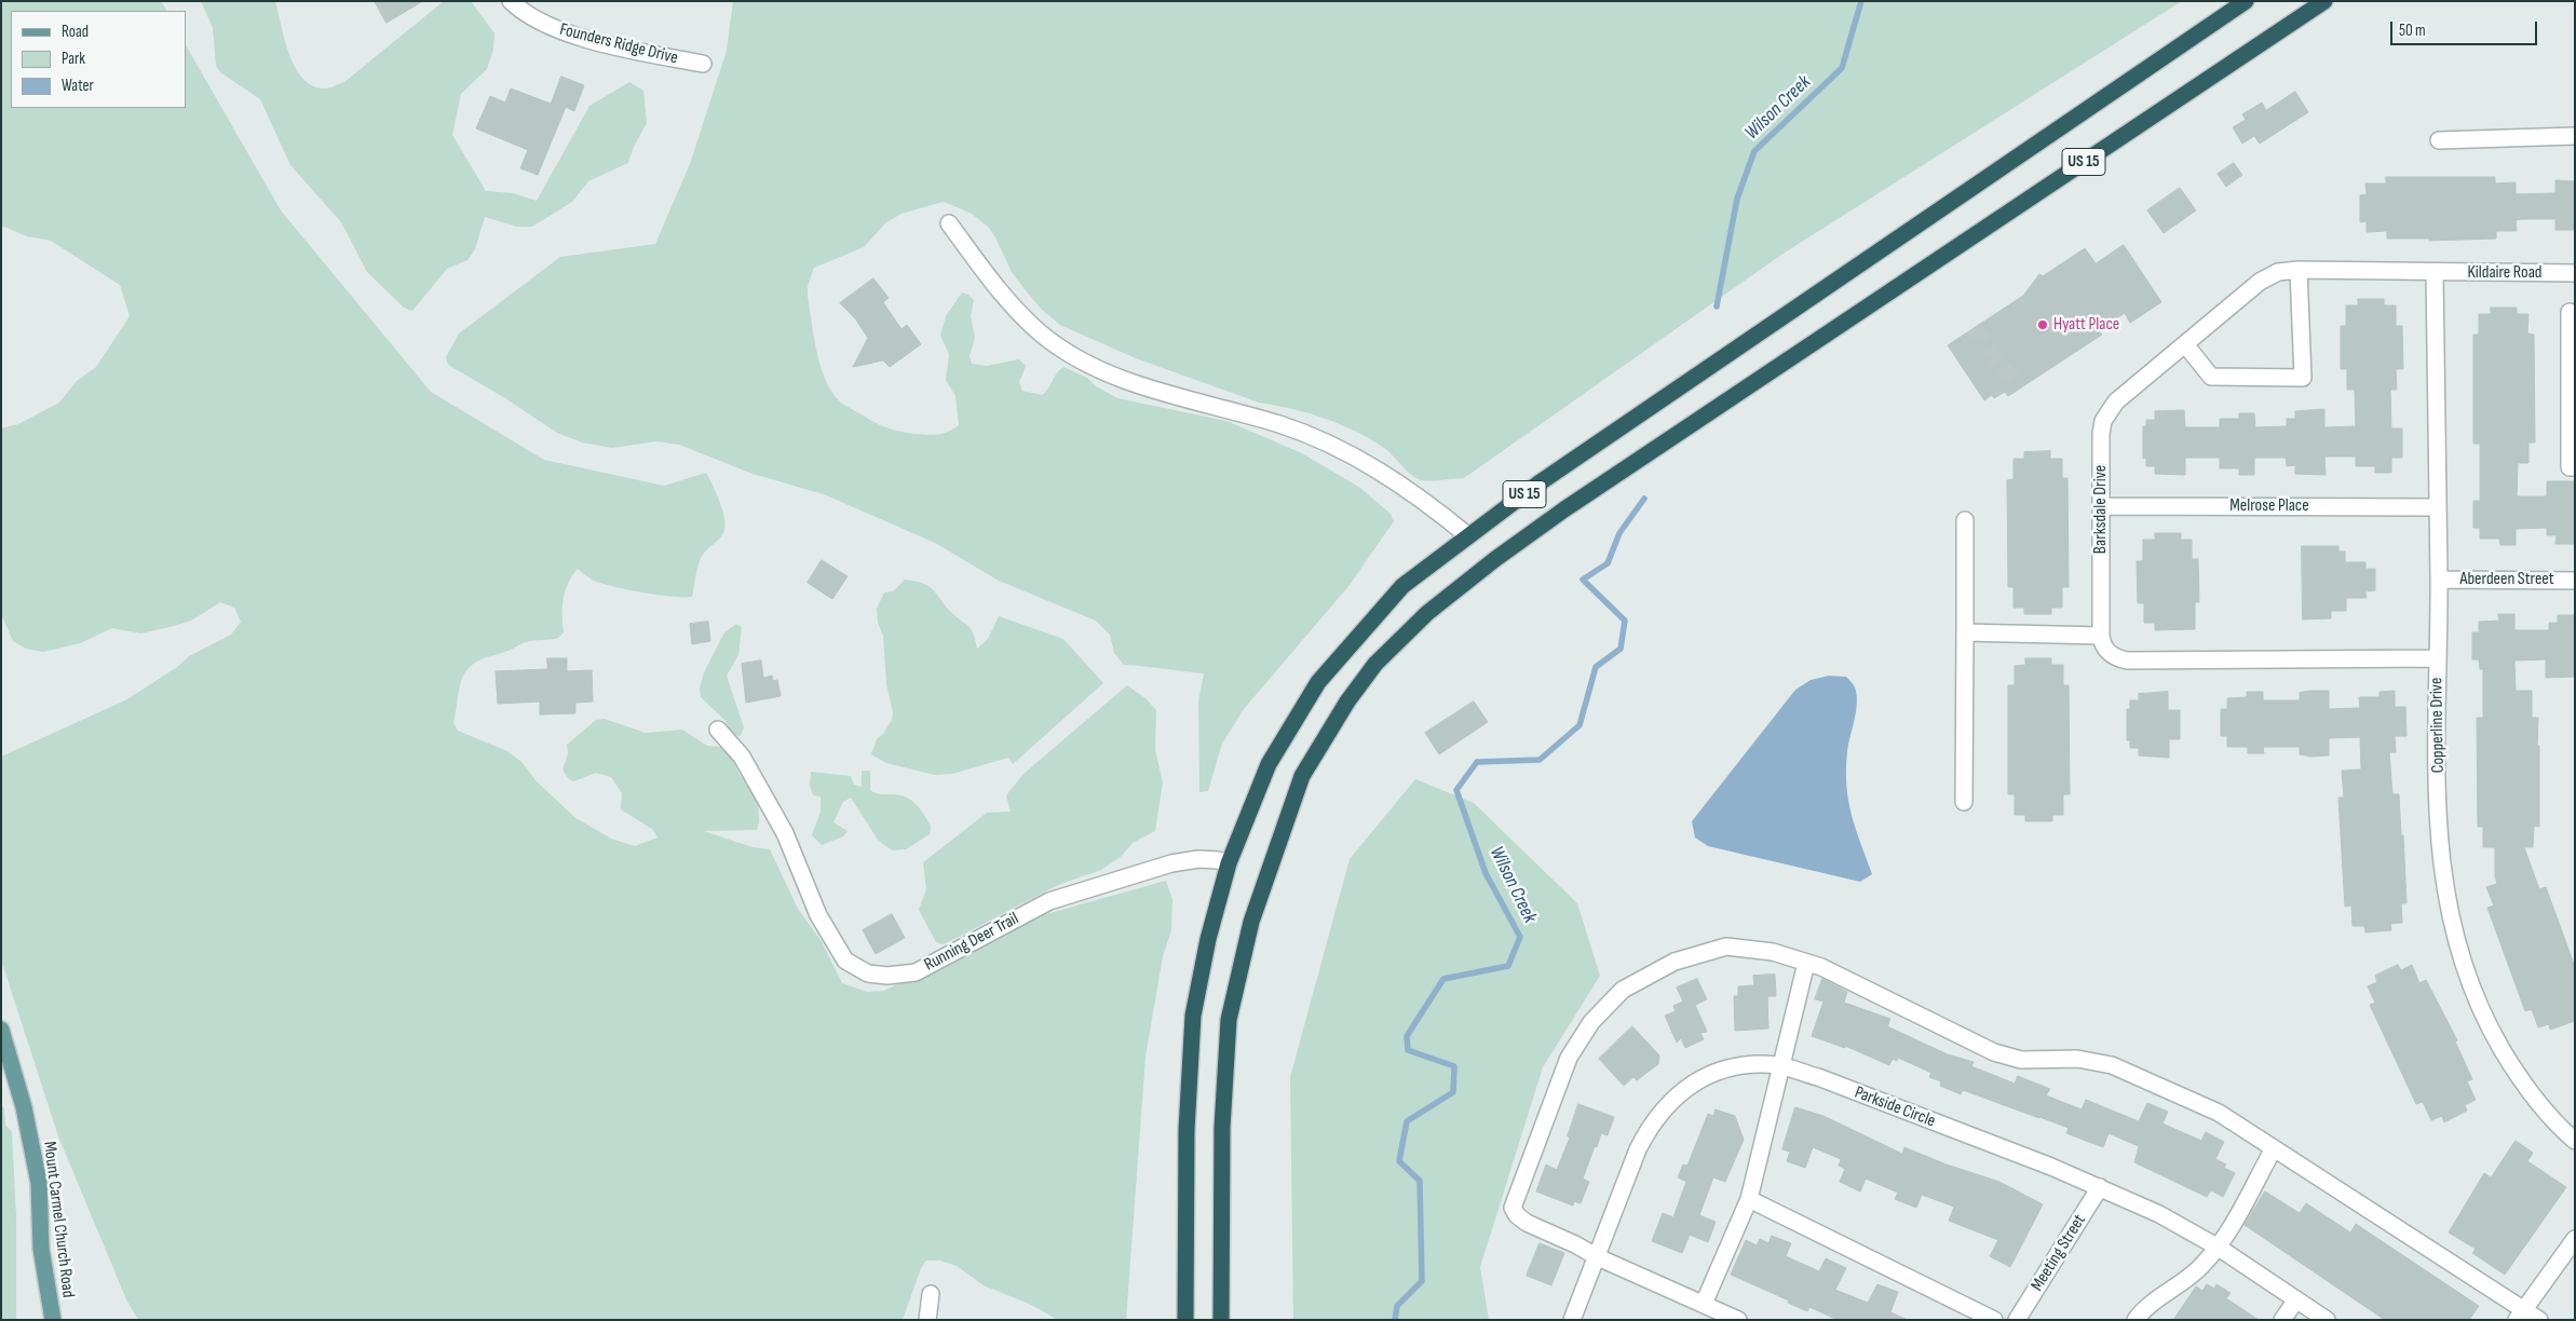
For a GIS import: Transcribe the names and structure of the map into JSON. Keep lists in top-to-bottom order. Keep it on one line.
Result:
{"streets":{"highway":["US 15"],"main road":["Mount Carmel Church Road"],"street":["Founders Ridge Drive","Kildaire Road","Melrose Place","Barksdale Drive","Aberdeen Street","Copperline Drive","Running Deer Trail","Parkside Circle","Meeting Street"]},"crossings":[["US 15","Running Deer Trail"],["Kildaire Road","Barksdale Drive"],["Kildaire Road","Copperline Drive"],["Melrose Place","Barksdale Drive"],["Melrose Place","Copperline Drive"],["Barksdale Drive","Copperline Drive"],["Aberdeen Street","Copperline Drive"],["Parkside Circle","Meeting Street"]],"water":["Wilson Creek"],"places":["Hyatt Place"],"legend":["Road","Park","Water"],"scale_bar":"50 m"}
